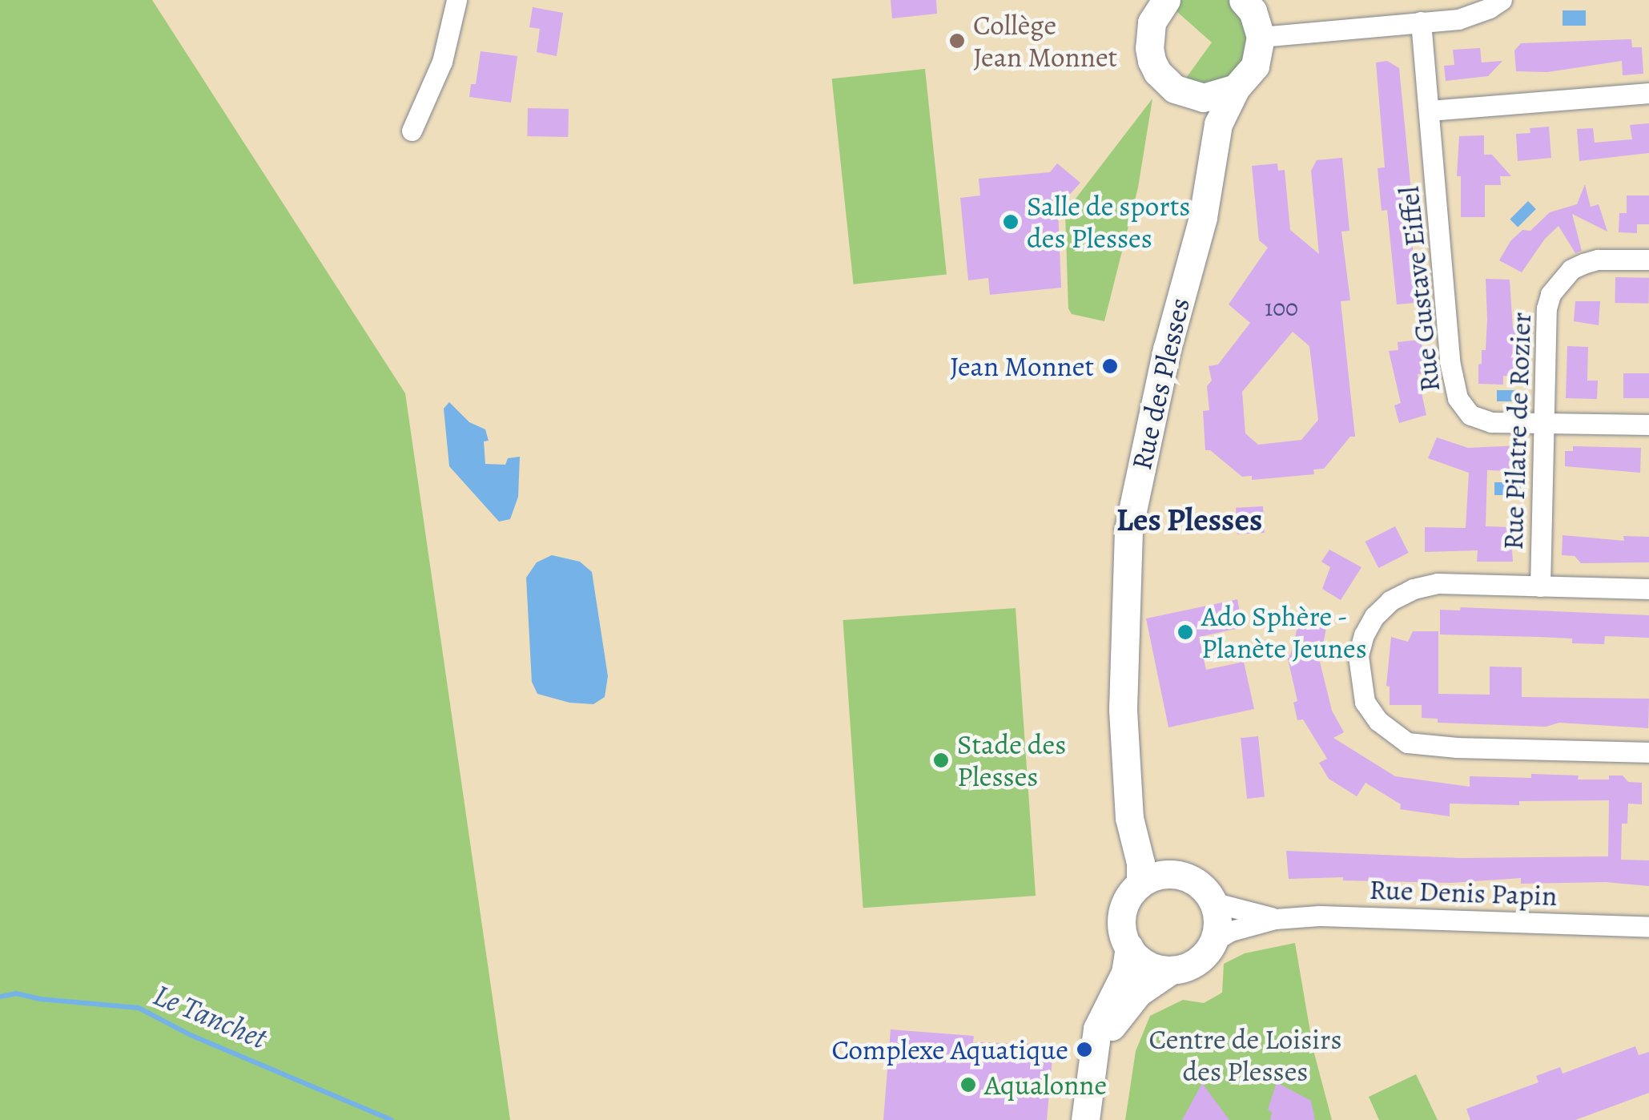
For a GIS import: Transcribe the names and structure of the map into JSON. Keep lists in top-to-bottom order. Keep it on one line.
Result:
{"streets":{"street":["Rue Gustave Eiffel","Rue des Plesses","Rue Pilatre de Rozier","Rue Denis Papin"]},"crossings":[["Rue Gustave Eiffel","Rue Pilatre de Rozier"],["Rue des Plesses","Rue Denis Papin"]],"districts":["Les Plesses"],"water":["Le Tanchet"],"parks":["Centre de Loisirs des Plesses"],"places":["Collège Jean Monnet","Salle de sports des Plesses","Jean Monnet","Ado Sphère - Planète Jeunes","Stade des Plesses","Complexe Aquatique","Aqualonne"],"house_numbers":["100"]}
